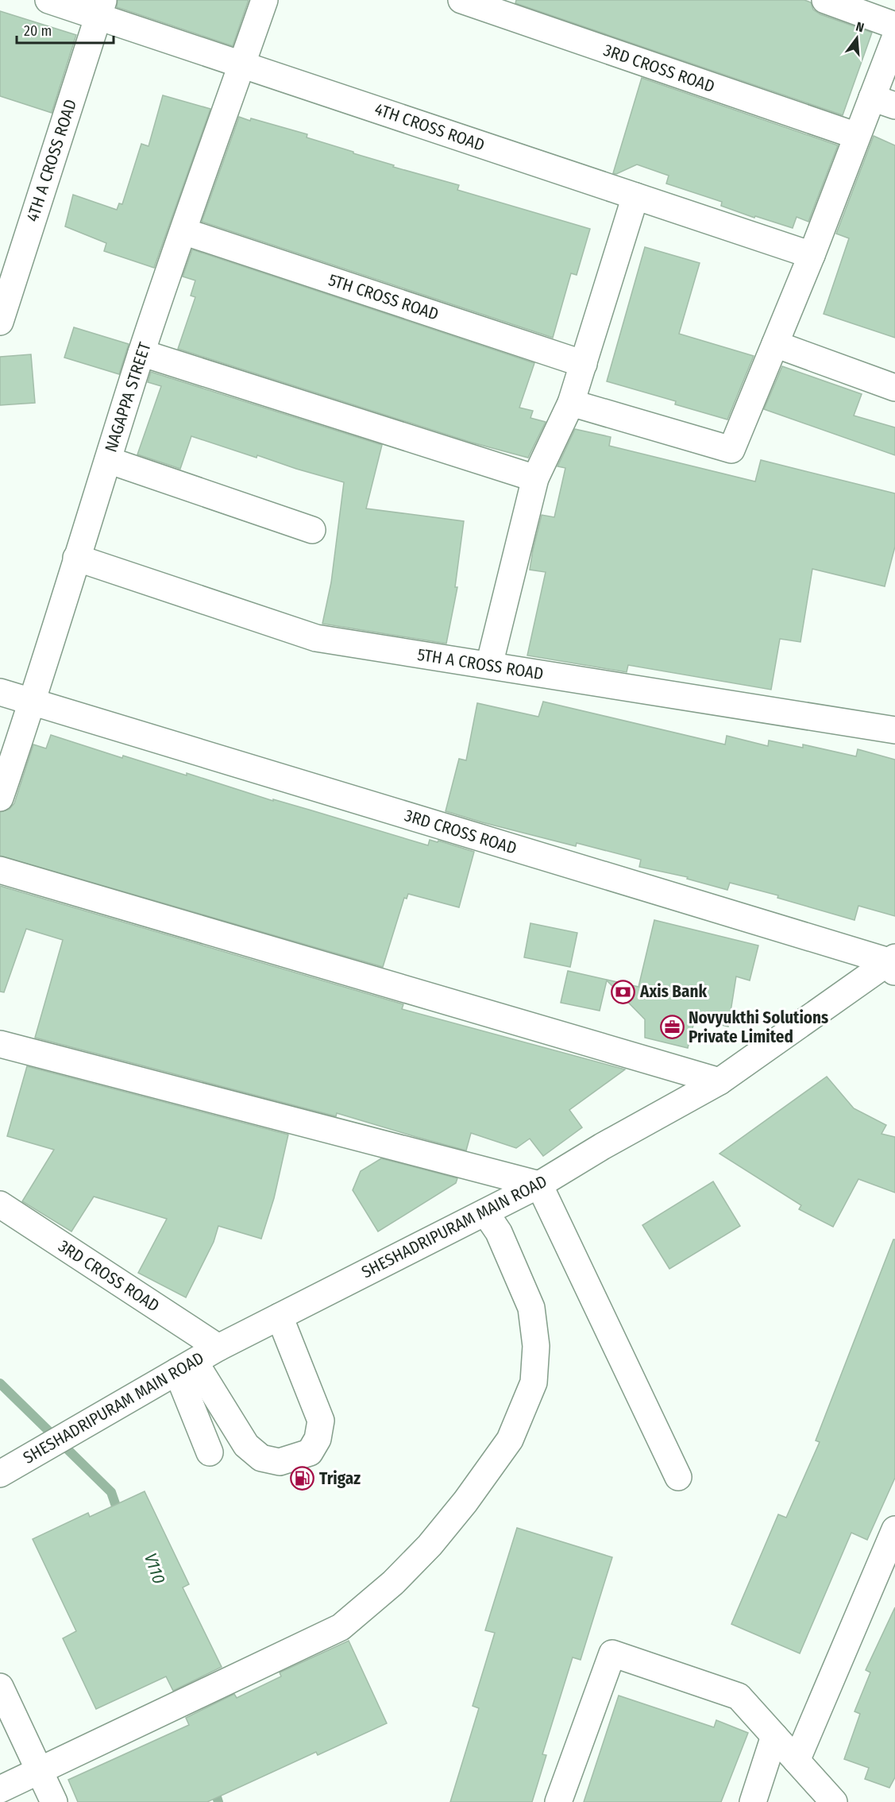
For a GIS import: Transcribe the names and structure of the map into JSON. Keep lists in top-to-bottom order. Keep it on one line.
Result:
{"streets":{"street":["3RD CROSS ROAD","4TH CROSS ROAD","4TH A CROSS ROAD","5TH CROSS ROAD","NAGAPPA STREET","5TH A CROSS ROAD","SHESHADRIPURAM MAIN ROAD"]},"crossings":[["3RD CROSS ROAD","NAGAPPA STREET"],["3RD CROSS ROAD","SHESHADRIPURAM MAIN ROAD"],["4TH CROSS ROAD","4TH A CROSS ROAD"],["4TH CROSS ROAD","NAGAPPA STREET"],["5TH CROSS ROAD","NAGAPPA STREET"],["NAGAPPA STREET","5TH A CROSS ROAD"]],"water":["V110"],"places":{"bank":["Axis Bank"],"office":["Novyukthi Solutions Private Limited"],"fuel station":["Trigaz"]},"scale_bar":"20 m","north":"top"}
